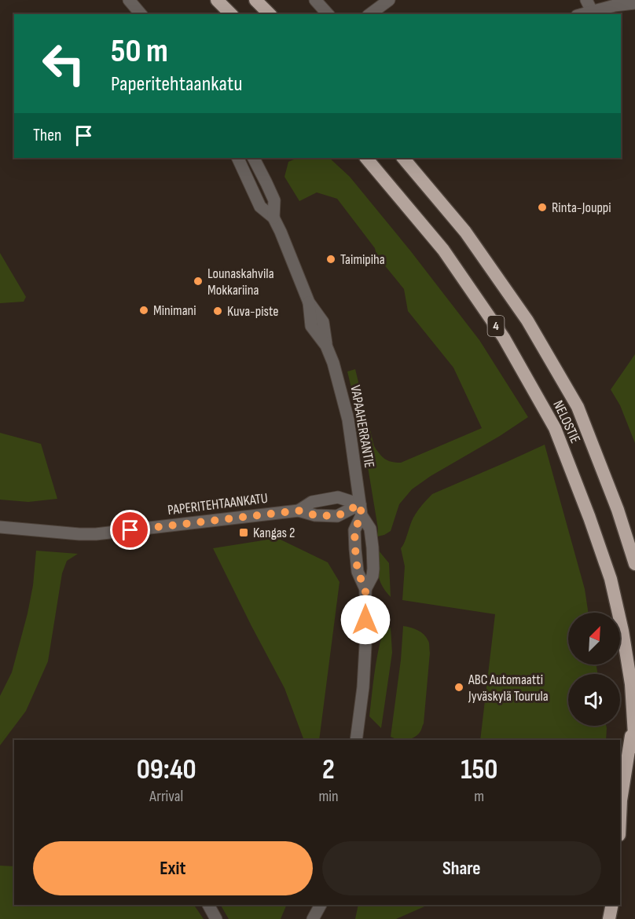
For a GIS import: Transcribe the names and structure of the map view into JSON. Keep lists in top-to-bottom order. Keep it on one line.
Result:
{"streets":{"highway":["4","NELOSTIE"],"street":["VAPAAHERRANTIE","PAPERITEHTAANKATU"]},"crossings":[["VAPAAHERRANTIE","PAPERITEHTAANKATU"]],"places":{"other":["Rinta-Jouppi","Taimipiha","Lounaskahvila Mokkariina","Minimani","Kuva-piste","ABC Automaatti Jyväskylä Tourula"],"transit":["Kangas 2"]},"north":"top right","page":{"turn":["50 m","Paperitehtaankatu"],"then":"Then","eta":["09:40","Arrival","2","min","150","m"],"buttons":["Exit","Share"]}}
